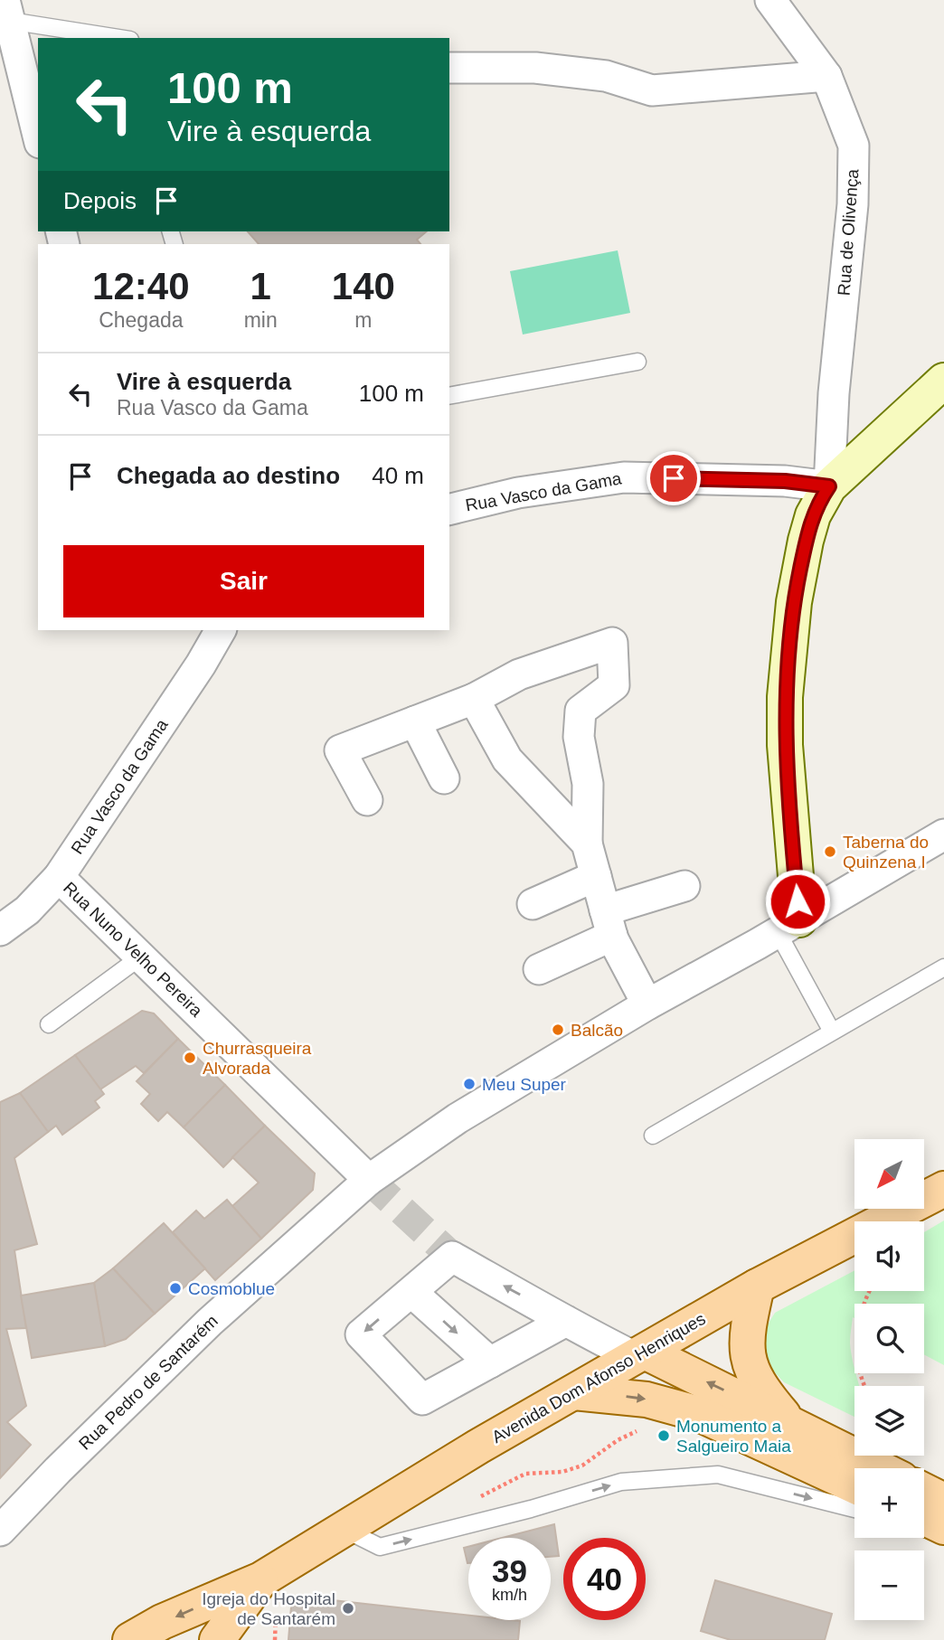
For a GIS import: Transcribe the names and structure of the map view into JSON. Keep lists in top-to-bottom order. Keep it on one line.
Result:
{"streets":{"main road":["Avenida Dom Afonso Henriques"],"street":["Rua de Olivença","Rua Vasco da Gama","Rua Nuno Velho Pereira","Rua Pedro de Santarém"]},"crossings":[["Rua de Olivença","Rua Vasco da Gama"],["Rua Vasco da Gama","Rua Nuno Velho Pereira"],["Rua Nuno Velho Pereira","Rua Pedro de Santarém"]],"places":["Taberna do Quinzena I","Balcão","Churrasqueira Alvorada","Meu Super","Cosmoblue","Monumento a Salgueiro Maia","Igreja do Hospital de Santarém"],"north":"bottom left","page":{"turn":["100 m","Vire à esquerda"],"then":"Depois","eta":["12:40","Chegada","1","min","140","m"],"list":[{"name":"Vire à esquerda","note":"Rua Vasco da Gama","value":"100 m"},{"name":"Chegada ao destino","value":"40 m"}],"buttons":"Sair","map_buttons":["+","−"],"speed":"39 km/h","limit":"40"}}
